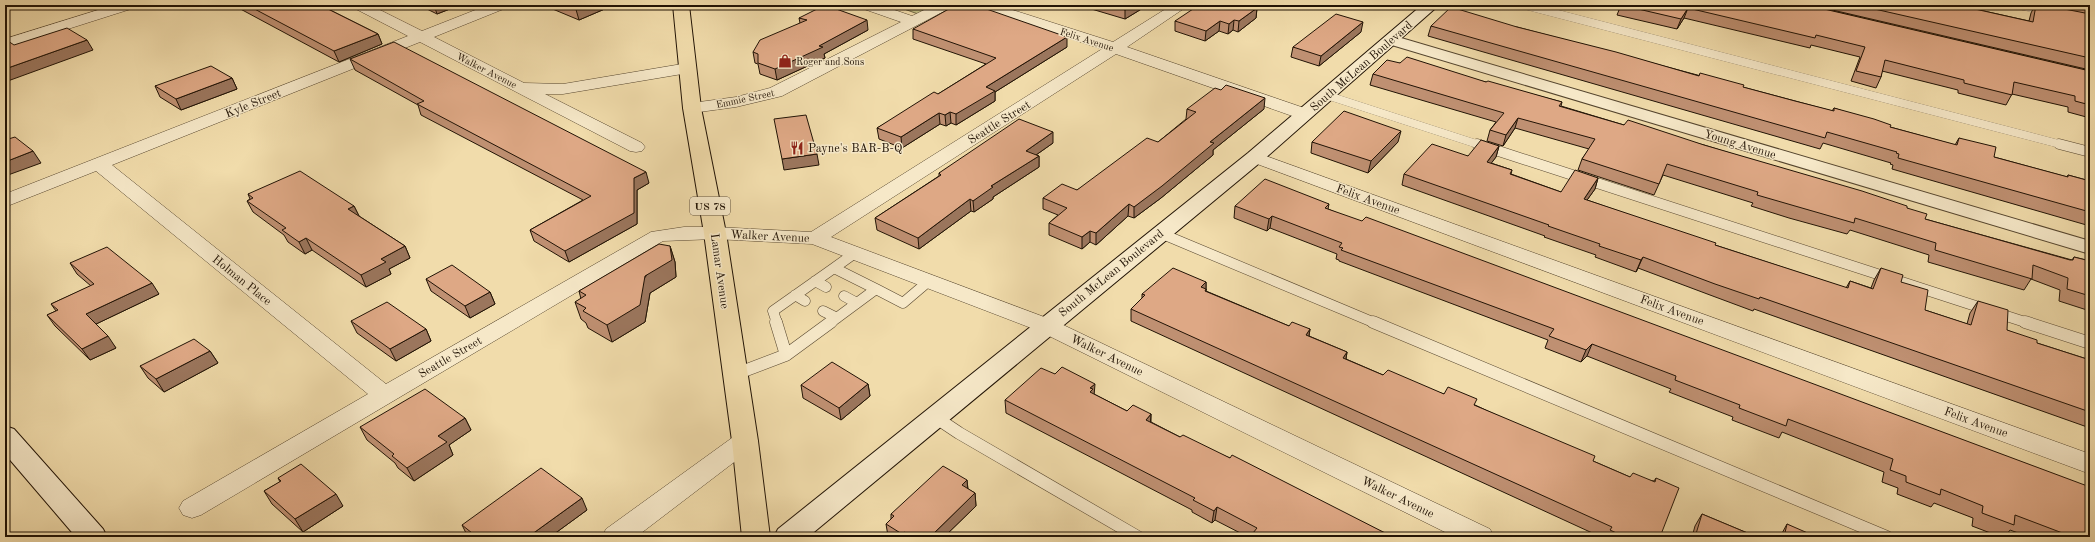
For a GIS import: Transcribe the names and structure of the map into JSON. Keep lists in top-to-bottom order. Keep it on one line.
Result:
{"streets":{"main road":["South McLean Boulevard","Young Avenue","US 78","Lamar Avenue"],"street":["Felix Avenue","Walker Avenue","Emmie Street","Kyle Street","Seattle Street","Holman Place"]},"crossings":[["Felix Avenue","South McLean Boulevard"],["Felix Avenue","Seattle Street"],["South McLean Boulevard","Walker Avenue"],["South McLean Boulevard","Young Avenue"],["Walker Avenue","Kyle Street"],["Walker Avenue","Seattle Street"],["Walker Avenue","Lamar Avenue"],["Emmie Street","Lamar Avenue"],["Kyle Street","Holman Place"],["Seattle Street","Lamar Avenue"],["Seattle Street","Holman Place"]],"places":{"shop":["Roger and Sons"],"restaurant":["Payne's BAR-B-Q"]}}
